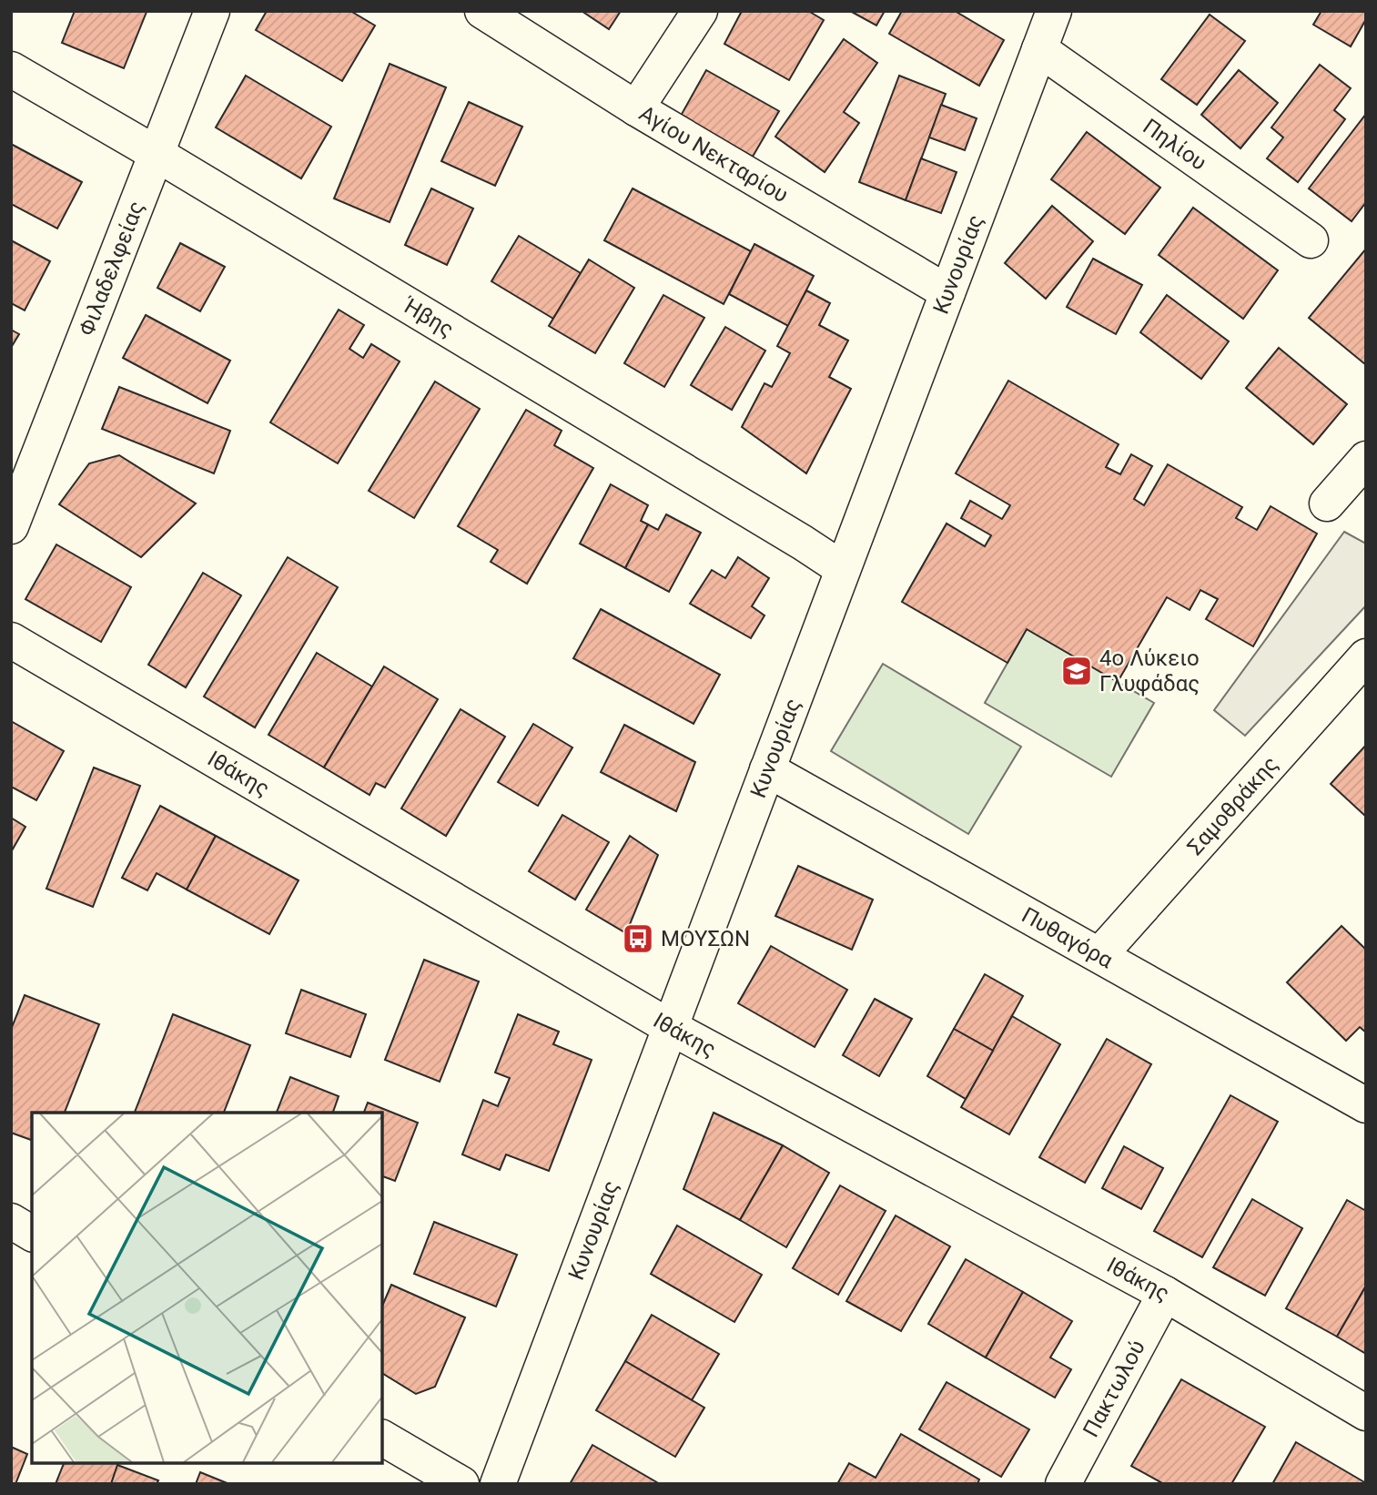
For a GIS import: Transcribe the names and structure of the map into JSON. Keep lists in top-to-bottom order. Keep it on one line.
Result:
{"streets":{"street":["Πηλίου","Αγίου Νεκταρίου","Κυνουρίας","Φιλαδελφείας","Ήβης","Ιθάκης","Σαμοθράκης","Πυθαγόρα","Πακτωλού"]},"crossings":[["Πηλίου","Κυνουρίας"],["Αγίου Νεκταρίου","Κυνουρίας"],["Κυνουρίας","Ήβης"],["Κυνουρίας","Ιθάκης"],["Κυνουρίας","Πυθαγόρα"],["Φιλαδελφείας","Ήβης"],["Ιθάκης","Πακτωλού"],["Σαμοθράκης","Πυθαγόρα"]],"places":{"school or university":["4ο Λύκειο Γλυφάδας"],"bus stop":["ΜΟΥΣΩΝ"]}}
